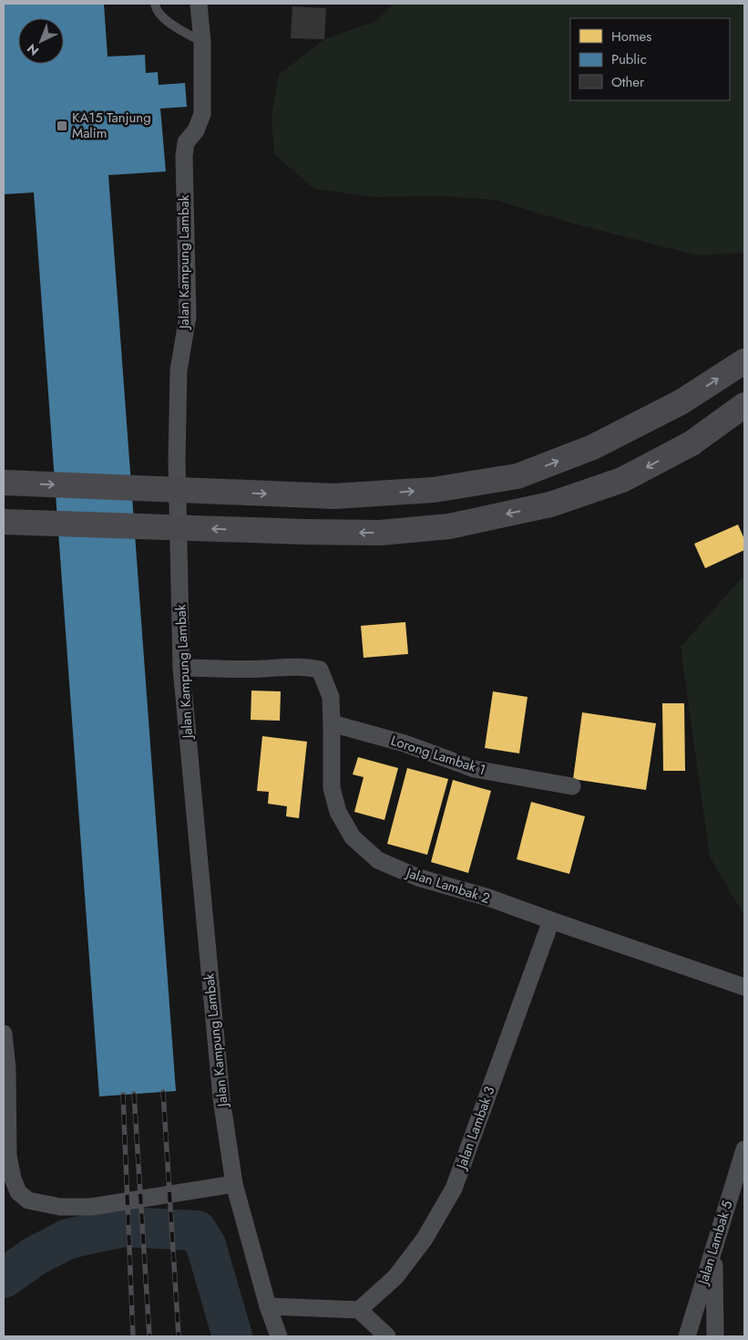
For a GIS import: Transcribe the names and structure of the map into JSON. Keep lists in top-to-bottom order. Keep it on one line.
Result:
{"streets":{"street":["Jalan Kampung Lambak","Lorong Lambak 1","Jalan Lambak 2","Jalan Lambak 3","Jalan Lambak 5"]},"crossings":[["Jalan Kampung Lambak","Jalan Lambak 2"],["Lorong Lambak 1","Jalan Lambak 2"],["Jalan Lambak 2","Jalan Lambak 3"]],"places":{"transit":["KA15 Tanjung Malim"]},"legend":["Homes","Public","Other"],"north":"bottom left"}
